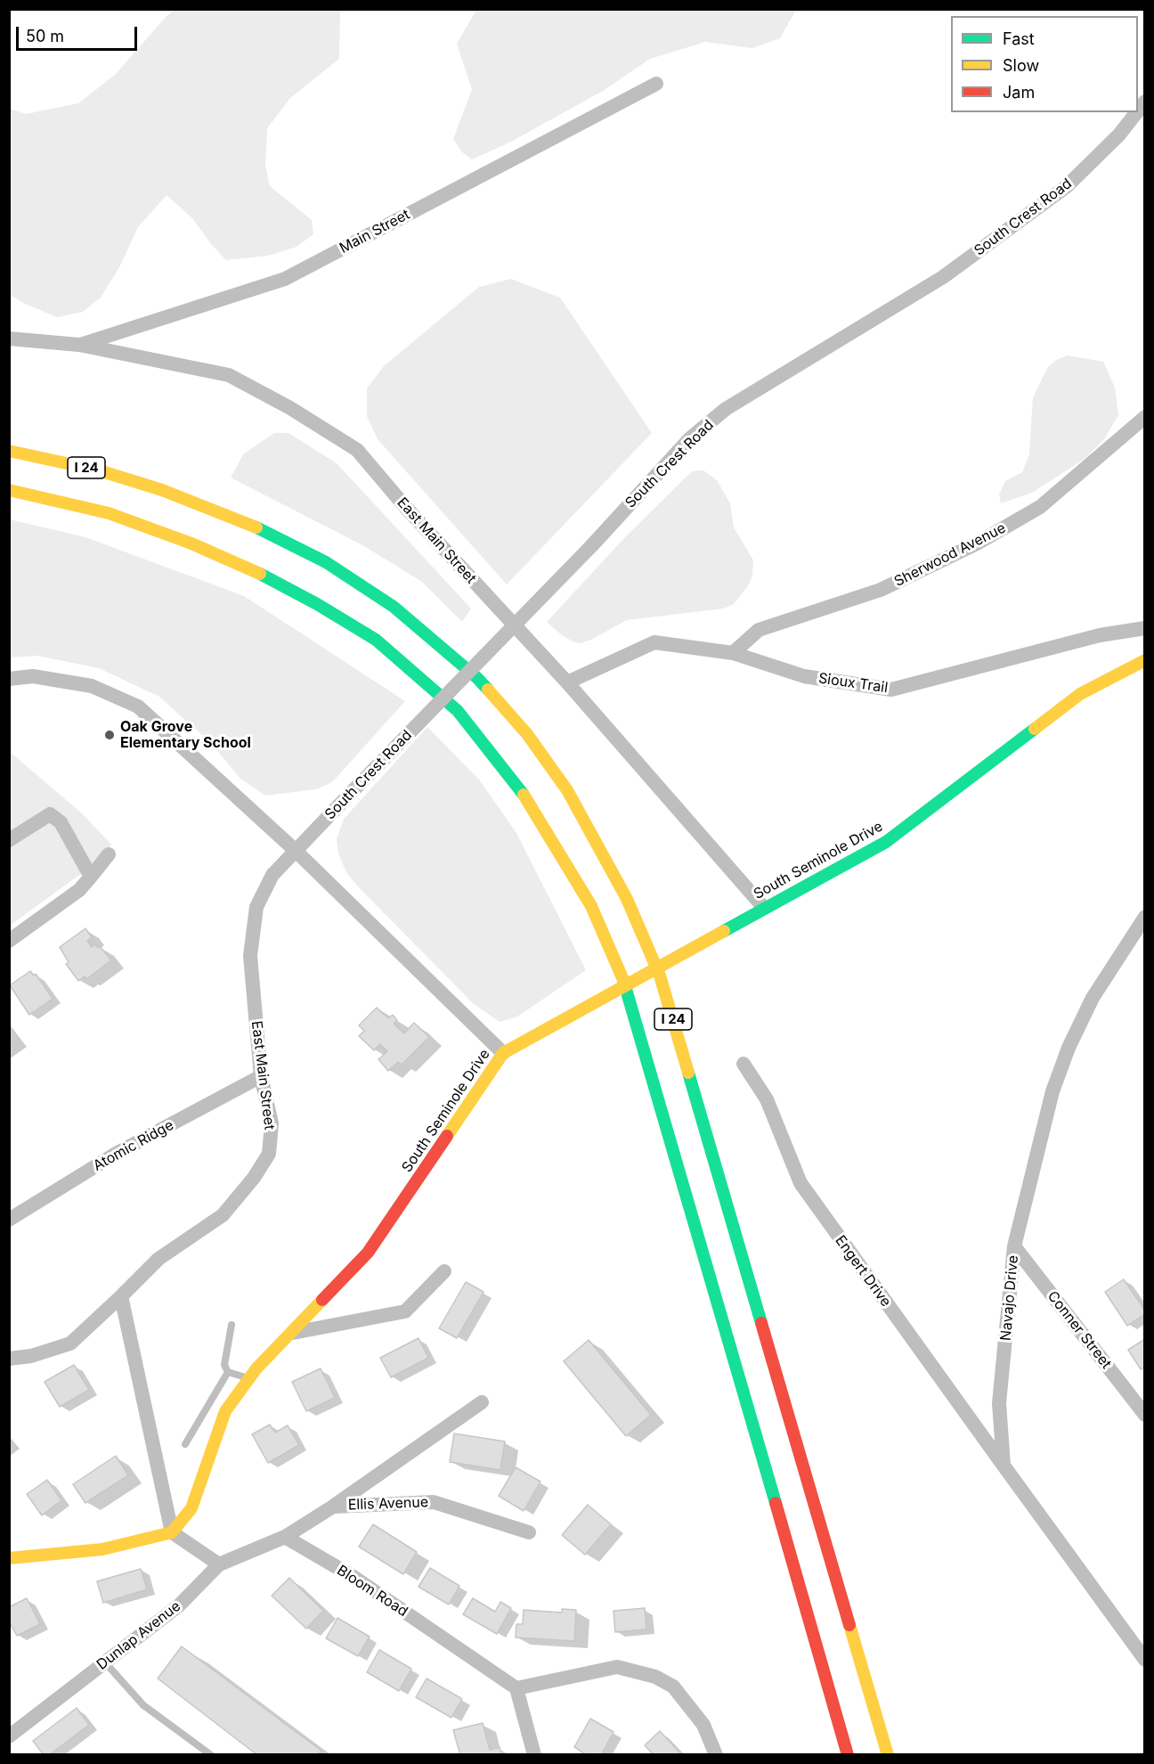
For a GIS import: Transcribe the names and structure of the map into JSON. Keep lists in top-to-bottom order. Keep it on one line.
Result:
{"streets":{"main road":["I 24","South Seminole Drive"],"street":["South Crest Road","Main Street","East Main Street","Sherwood Avenue","Sioux Trail","Atomic Ridge","Engert Drive","Navajo Drive","Conner Street","Ellis Avenue","Bloom Road","Dunlap Avenue"]},"crossings":[["South Crest Road","East Main Street"],["Main Street","East Main Street"],["East Main Street","Sioux Trail"],["East Main Street","South Seminole Drive"],["East Main Street","Atomic Ridge"],["Sherwood Avenue","Sioux Trail"],["Engert Drive","Navajo Drive"],["Navajo Drive","Conner Street"],["Ellis Avenue","Bloom Road"]],"places":["Oak Grove Elementary School"],"legend":["Fast","Slow","Jam"],"scale_bar":"50 m"}
